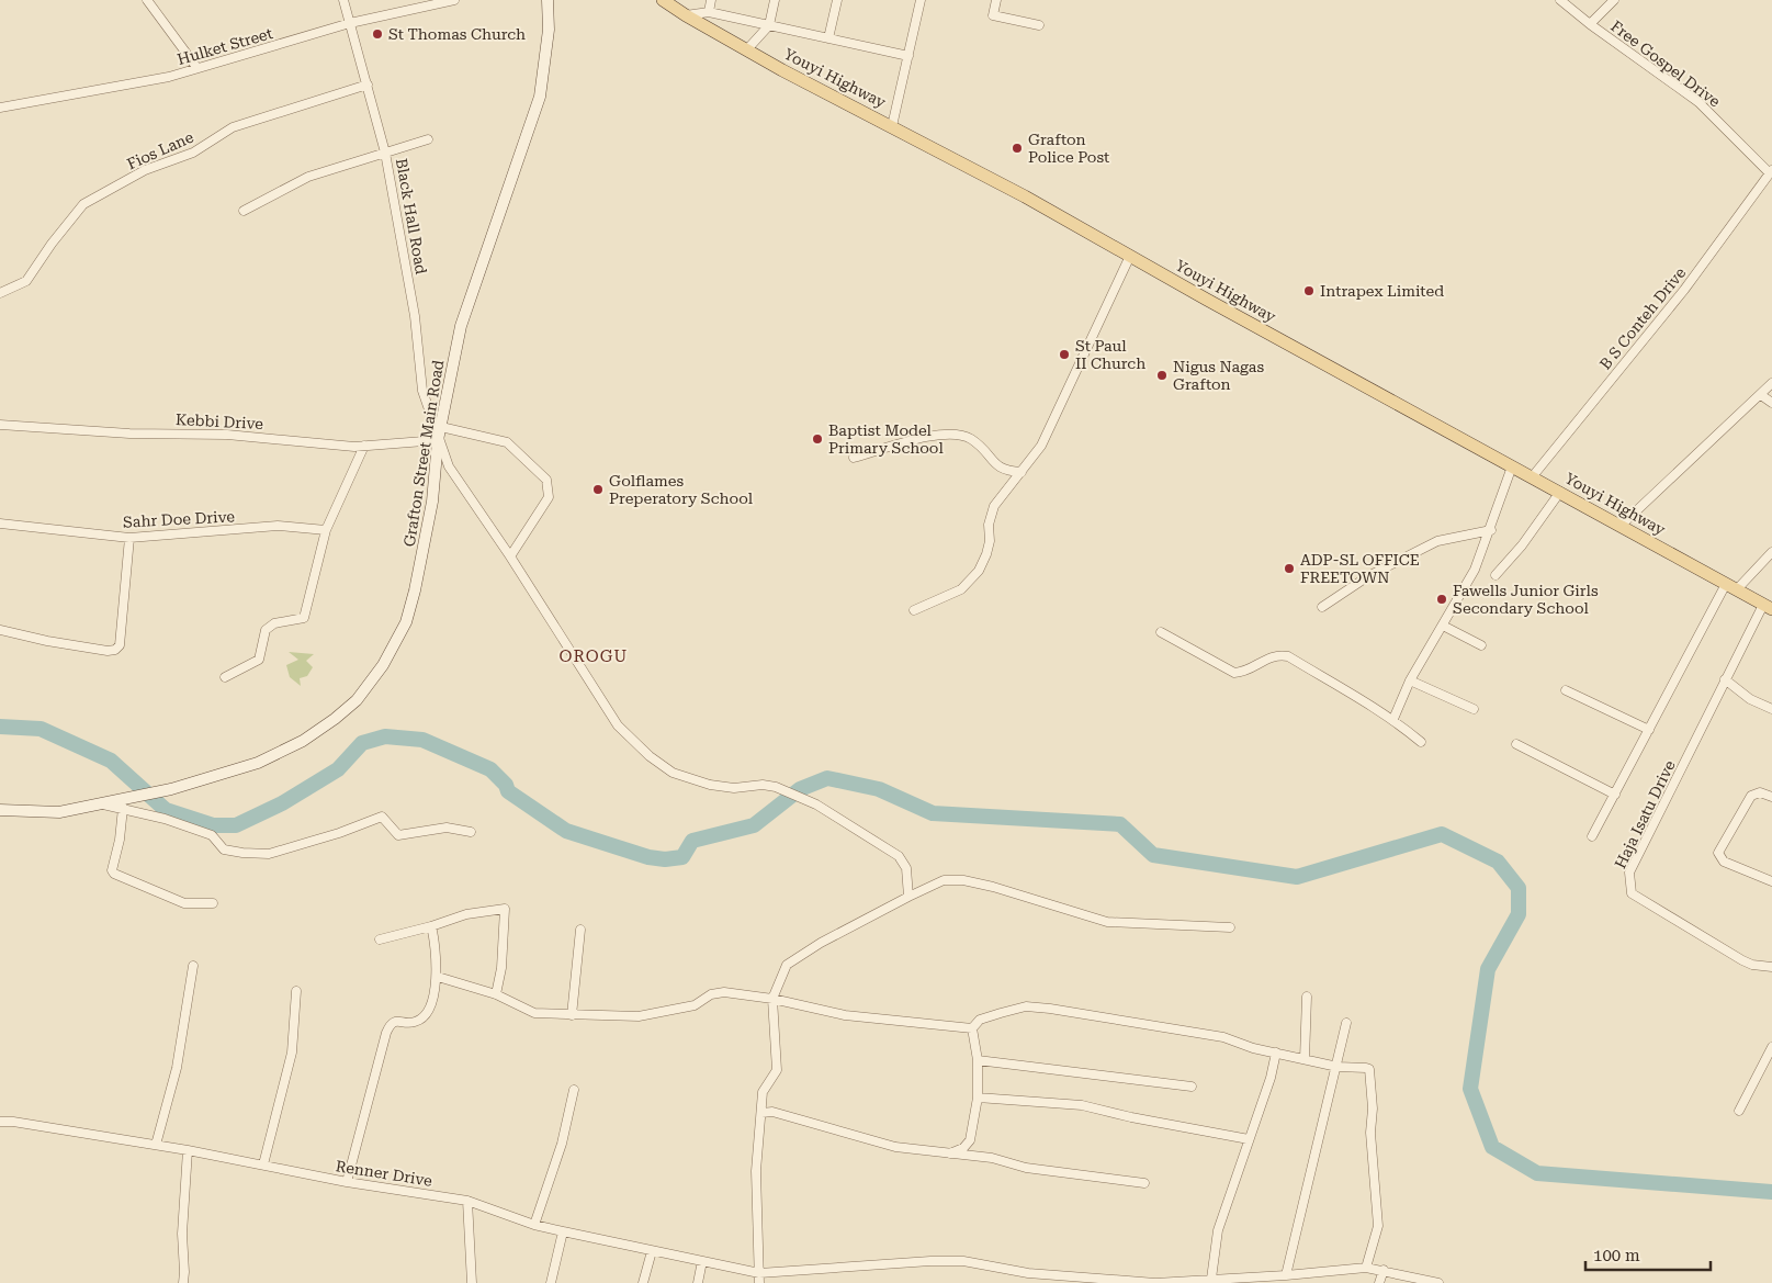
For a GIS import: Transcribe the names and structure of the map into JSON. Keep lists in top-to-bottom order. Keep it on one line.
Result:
{"streets":{"main road":["Youyi Highway"],"street":["Hulket Street","Free Gospel Drive","Fios Lane","Black Hall Road","B S Conteh Drive","Kebbi Drive","Grafton Street Main Road","Sahr Doe Drive","Haja Isatu Drive","Renner Drive"]},"crossings":[["Hulket Street","Black Hall Road"],["Free Gospel Drive","B S Conteh Drive"],["Youyi Highway","B S Conteh Drive"],["Youyi Highway","Haja Isatu Drive"],["Fios Lane","Black Hall Road"],["Black Hall Road","Kebbi Drive"],["Black Hall Road","Grafton Street Main Road"],["Kebbi Drive","Grafton Street Main Road"]],"districts":["OROGU"],"places":["St Thomas Church","Grafton Police Post","Intrapex Limited","St Paul II Church","Nigus Nagas Grafton","Baptist Model Primary School","Golflames Preperatory School","ADP-SL OFFICE FREETOWN","Fawells Junior Girls Secondary School"],"scale_bar":"100 m"}
